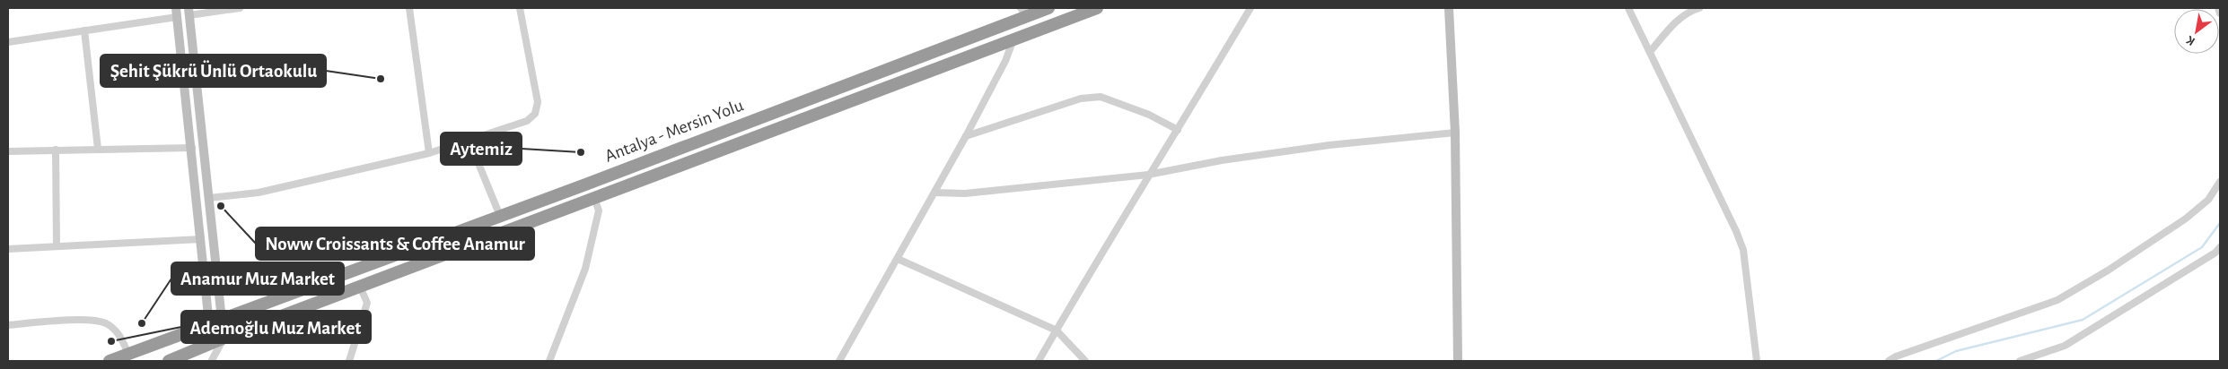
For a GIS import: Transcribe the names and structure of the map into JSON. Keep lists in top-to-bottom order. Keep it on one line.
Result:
{"streets":{"highway":["Antalya - Mersin Yolu"]},"places":["Şehit Şükrü Ünlü Ortaokulu","Aytemiz","Noww Croissants & Coffee Anamur","Anamur Muz Market","Ademoğlu Muz Market"],"north":"bottom left"}
